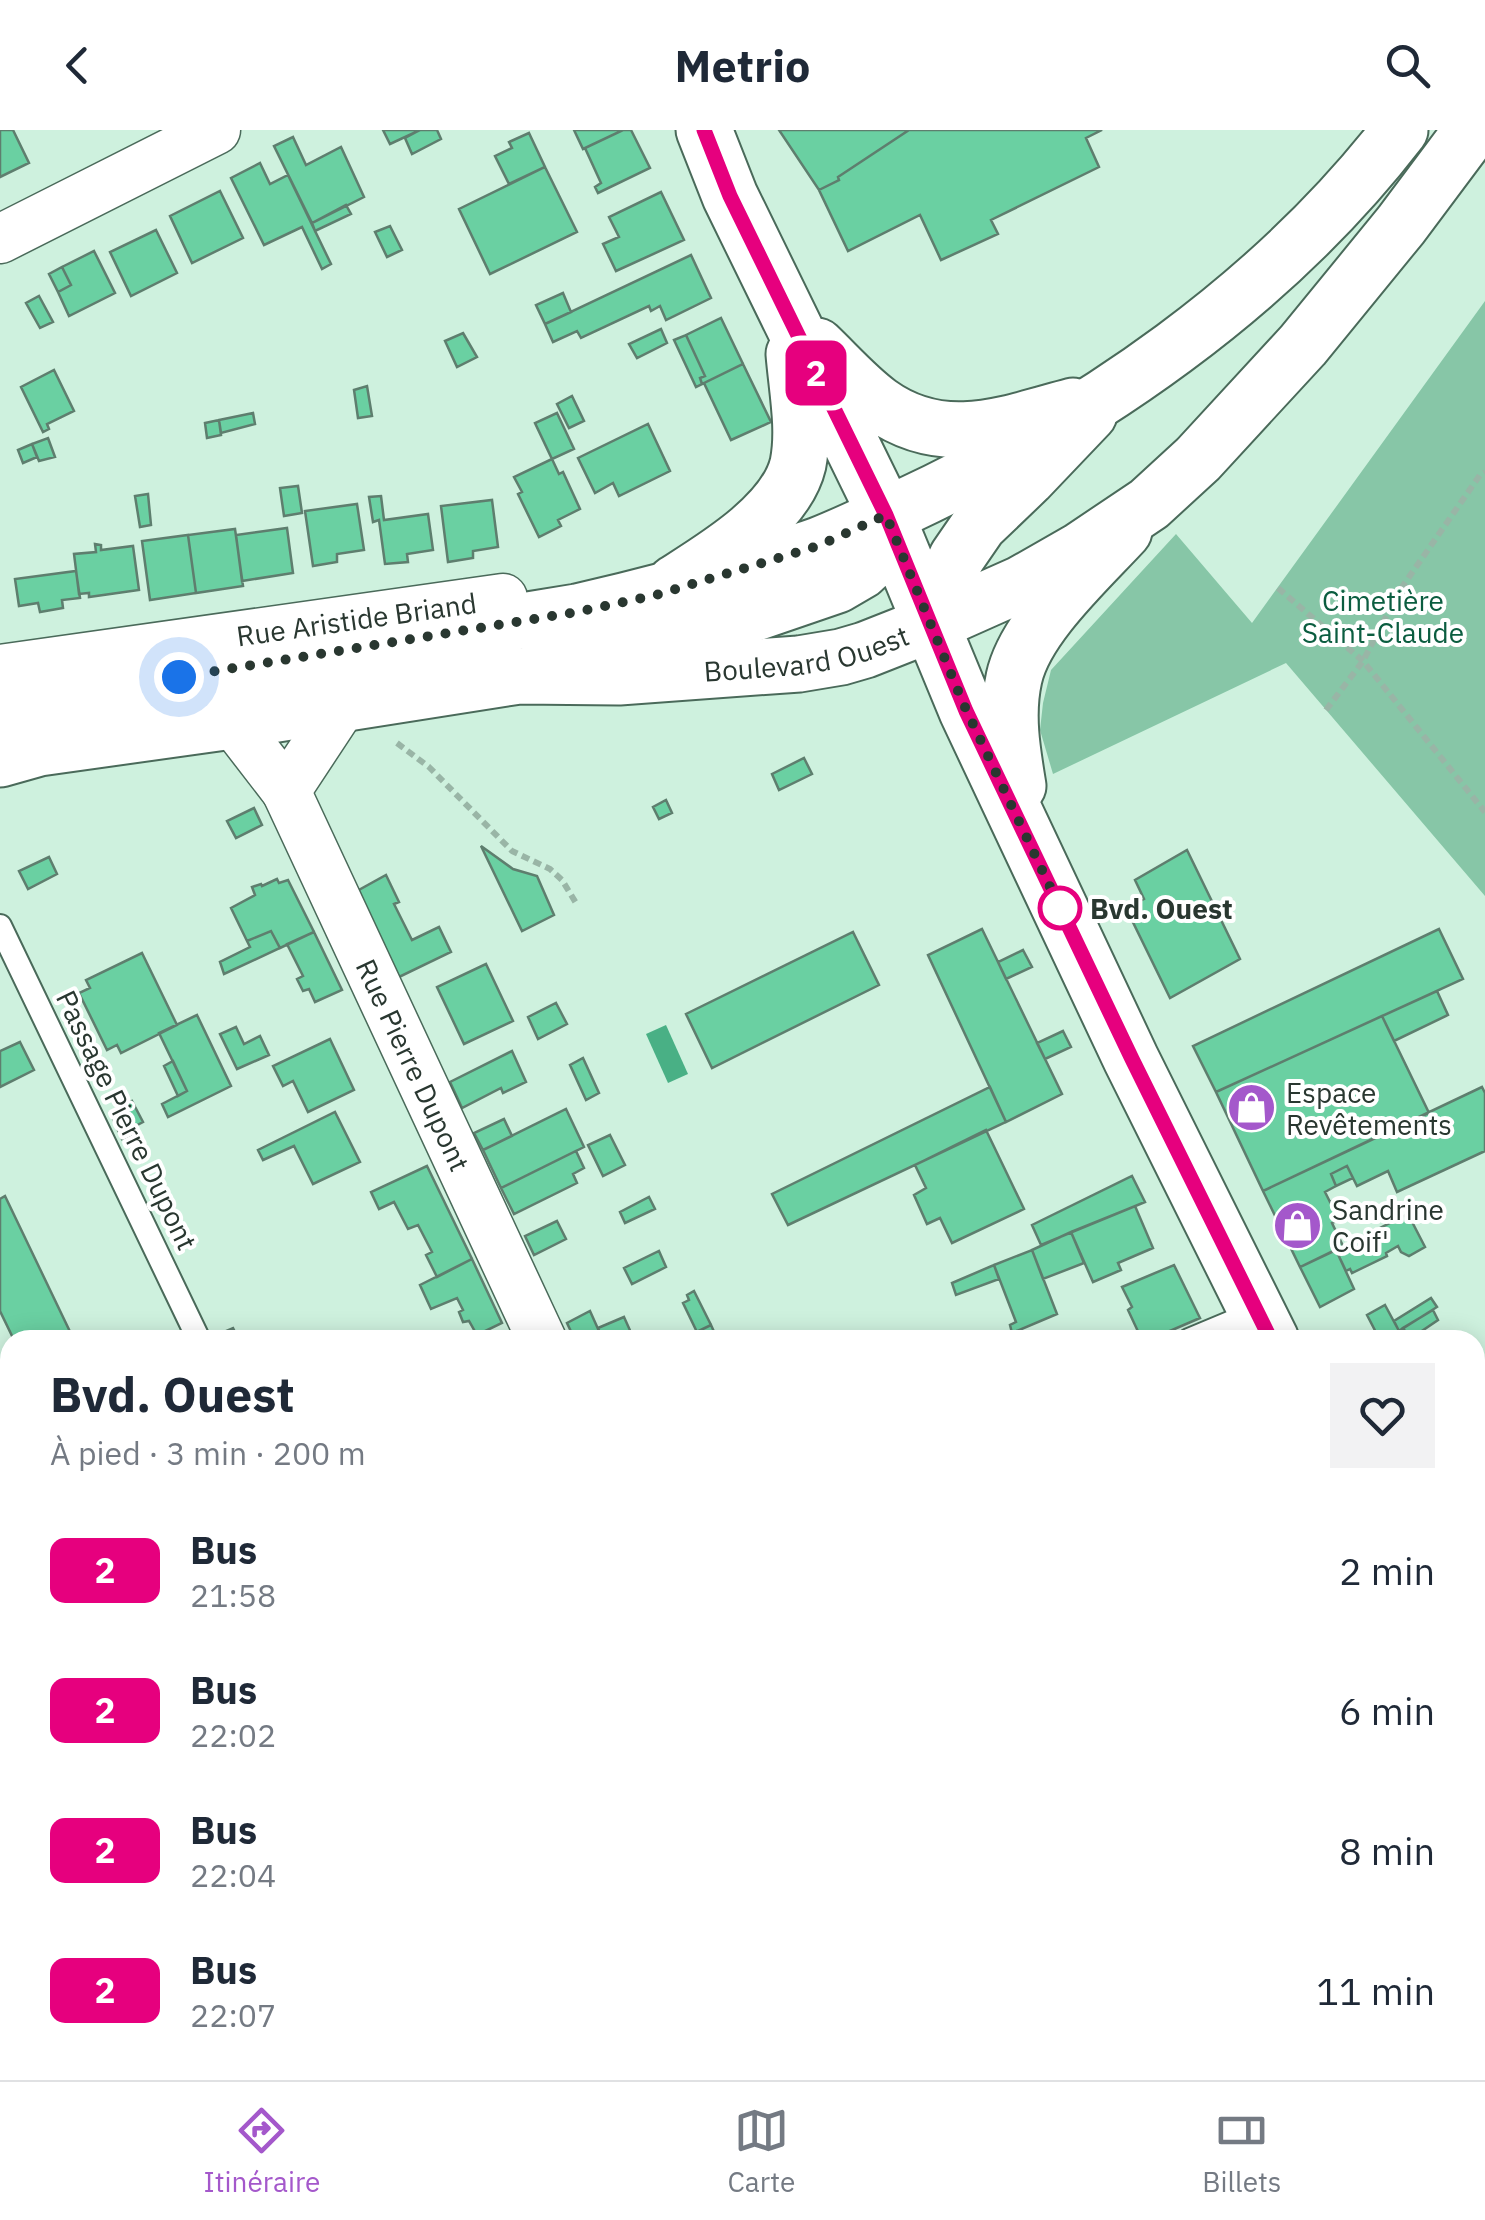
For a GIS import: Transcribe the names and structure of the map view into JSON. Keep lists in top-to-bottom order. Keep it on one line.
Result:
{"streets":{"main road":["Boulevard Ouest"],"street":["Rue Aristide Briand","Rue Pierre Dupont"],"lane":["Passage Pierre Dupont"]},"crossings":[["Boulevard Ouest","Rue Pierre Dupont"]],"parks":["Cimetière Saint-Claude"],"places":{"other":["Bvd. Ouest"],"shop":["Espace Revêtements","Sandrine Coif'"]},"lines":["bus line 2"],"page":{"header":"Metrio","on_map":"2","heading":["Bvd. Ouest","À pied · 3 min · 200 m"],"list":[{"mark":"2","name":"Bus","note":"21:58","value":"2 min"},{"mark":"2","name":"Bus","note":"22:02","value":"6 min"},{"mark":"2","name":"Bus","note":"22:04","value":"8 min"},{"mark":"2","name":"Bus","note":"22:07","value":"11 min"}],"tabs":["Itinéraire","Carte","Billets"]}}
